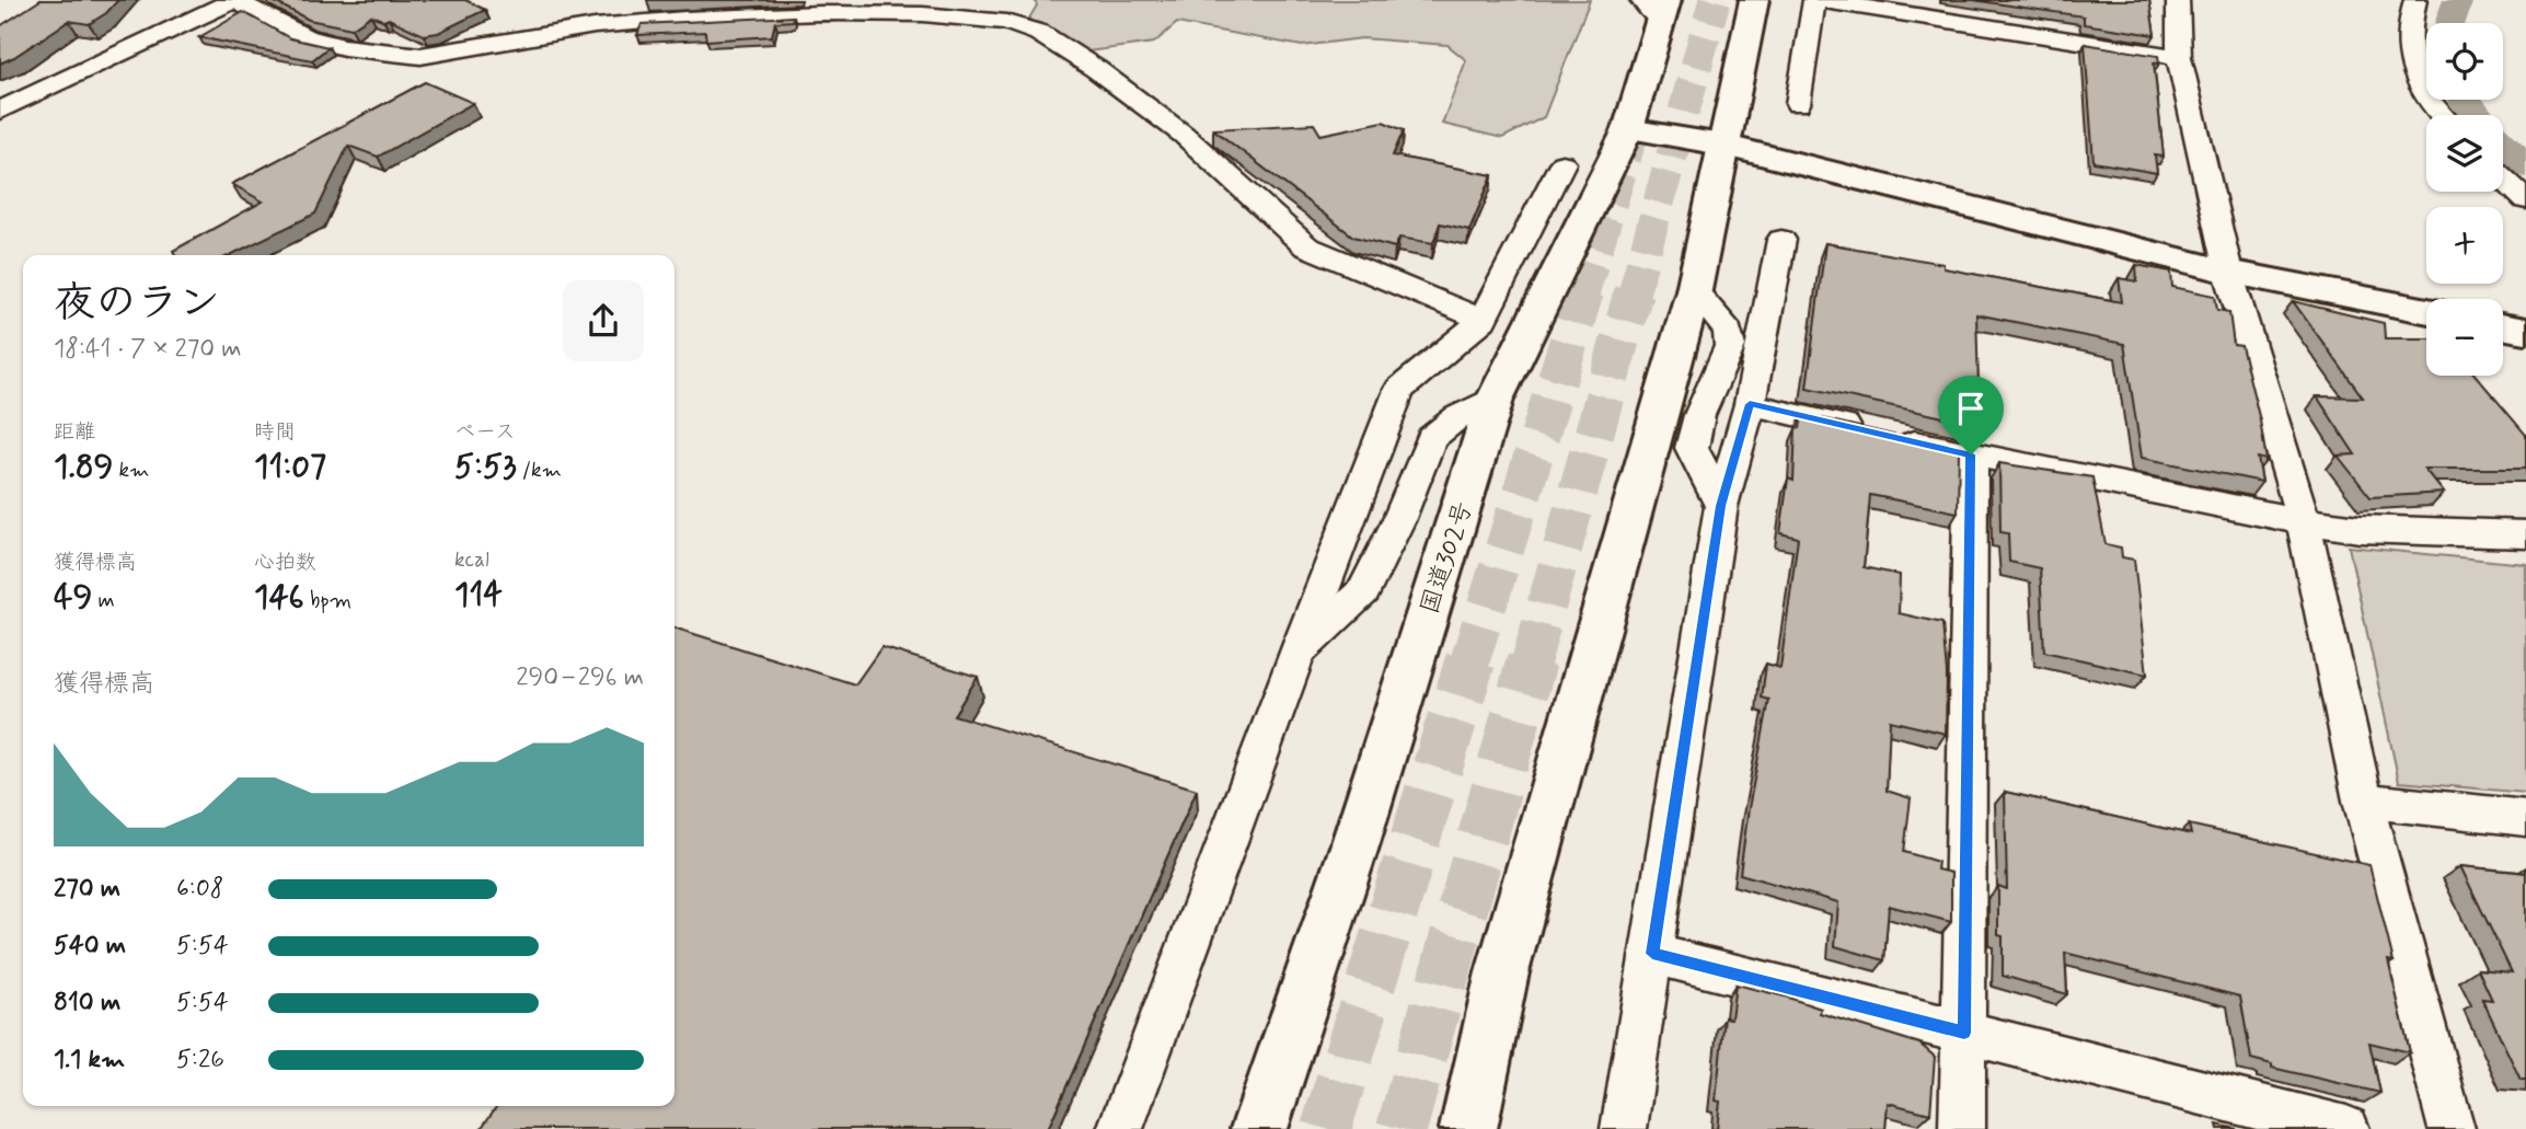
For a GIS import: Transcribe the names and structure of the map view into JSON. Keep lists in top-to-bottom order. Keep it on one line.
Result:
{"streets":{"main road":["国道302号"]},"page":{"map_buttons":["+","−"],"heading":["夜のラン","18:41 · 7 × 270 m"],"stats":[["距離","1.89 km"],["時間","11:07"],["ペース","5:53 /km"],["獲得標高","49 m"],["心拍数","146 bpm"],["kcal","114"]],"chart":["獲得標高","290–296 m"],"list":[{"name":"270 m","note":"6:08"},{"name":"540 m","note":"5:54"},{"name":"810 m","note":"5:54"},{"name":"1.1 km","note":"5:26"}]}}
